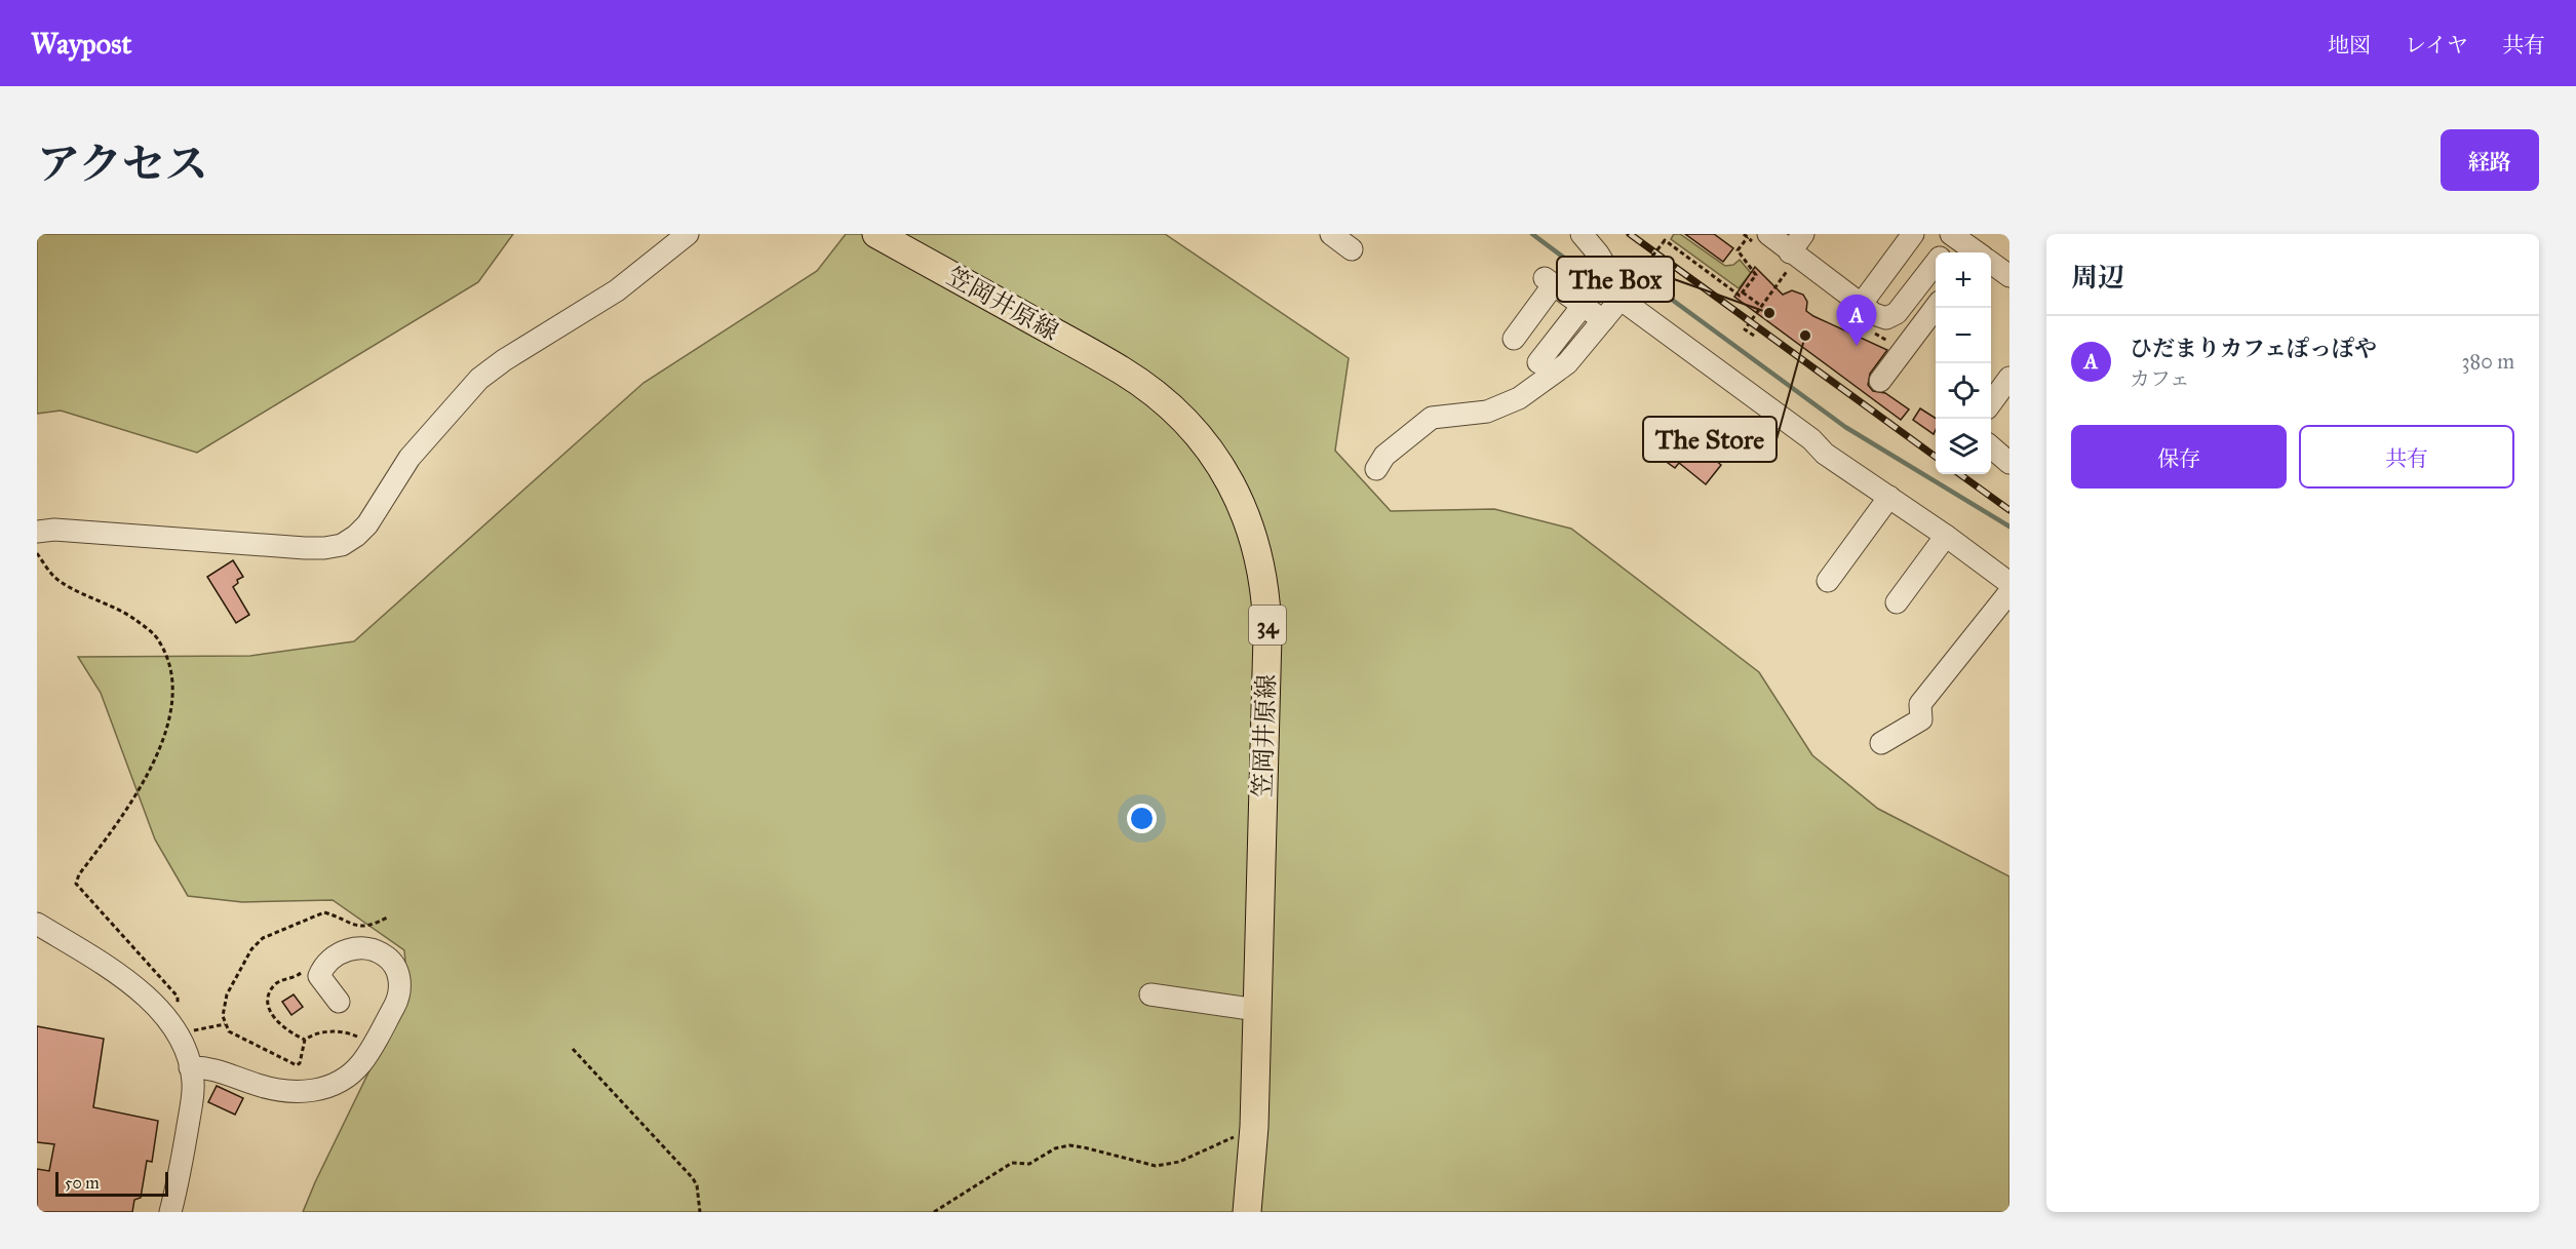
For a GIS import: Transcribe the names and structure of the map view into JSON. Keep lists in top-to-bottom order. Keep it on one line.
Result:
{"streets":{"main road":["笠岡井原線","34"]},"places":["The Box","The Store"],"scale_bar":"50 m","page":{"header":"Waypost","nav":["地図","レイヤ","共有"],"title":"アクセス","buttons":["経路",["保存","共有"]],"heading":"周辺","map_buttons":["+","−"],"pins":"A","list":[{"mark":"A","name":"ひだまりカフェぽっぽや","note":"カフェ","value":"380 m"}],"scale":"50 m"}}
